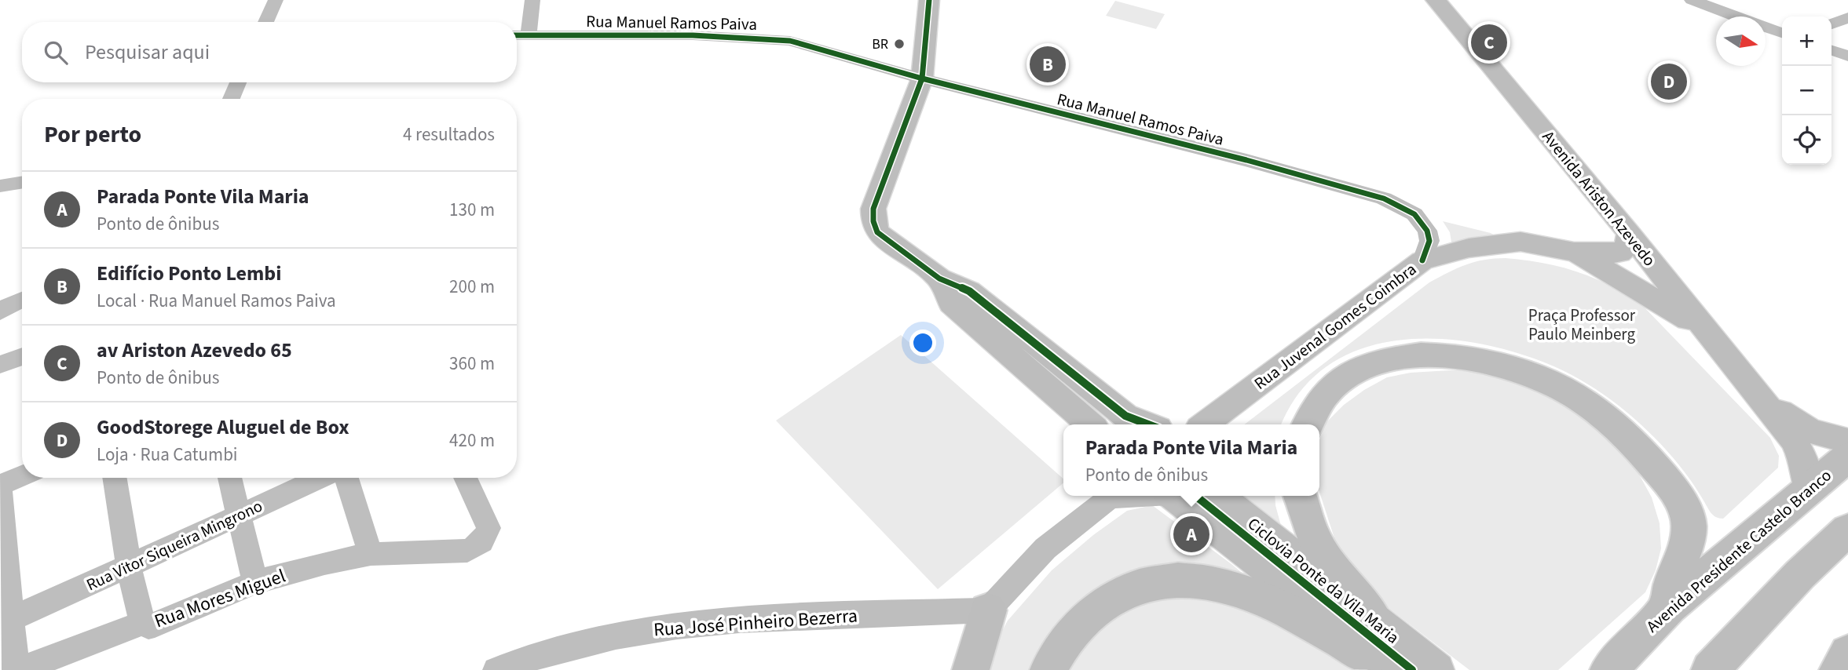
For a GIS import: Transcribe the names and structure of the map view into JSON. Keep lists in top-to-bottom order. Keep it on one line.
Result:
{"streets":{"highway":["Avenida Presidente Castelo Branco"],"main road":["Avenida Ariston Azevedo","Rua Juvenal Gomes Coimbra"],"street":["Rua Manuel Ramos Paiva","Rua Vitor Siqueira Mingrono","Rua Mores Miguel","Rua José Pinheiro Bezerra"],"cycle path":["Ciclovia Ponte da Vila Maria"]},"crossings":[["Rua Manuel Ramos Paiva","Rua Juvenal Gomes Coimbra"],["Avenida Ariston Azevedo","Rua Juvenal Gomes Coimbra"],["Avenida Ariston Azevedo","Avenida Presidente Castelo Branco"],["Rua Vitor Siqueira Mingrono","Rua Mores Miguel"]],"parks":["Praça Professor Paulo Meinberg"],"places":["BR"],"north":"right","page":{"map_buttons":["+","−"],"pins":["C","B","D","A"],"search":"Pesquisar aqui","heading":["Por perto","4 resultados"],"list":[{"mark":"A","name":"Parada Ponte Vila Maria","note":"Ponto de ônibus","value":"130 m"},{"mark":"B","name":"Edifício Ponto Lembi","note":"Local · Rua Manuel Ramos Paiva","value":"200 m"},{"mark":"C","name":"av Ariston Azevedo 65","note":"Ponto de ônibus","value":"360 m"},{"mark":"D","name":"GoodStorege Aluguel de Box","note":"Loja · Rua Catumbi","value":"420 m"}],"popup":["Parada Ponte Vila Maria","Ponto de ônibus"]}}
